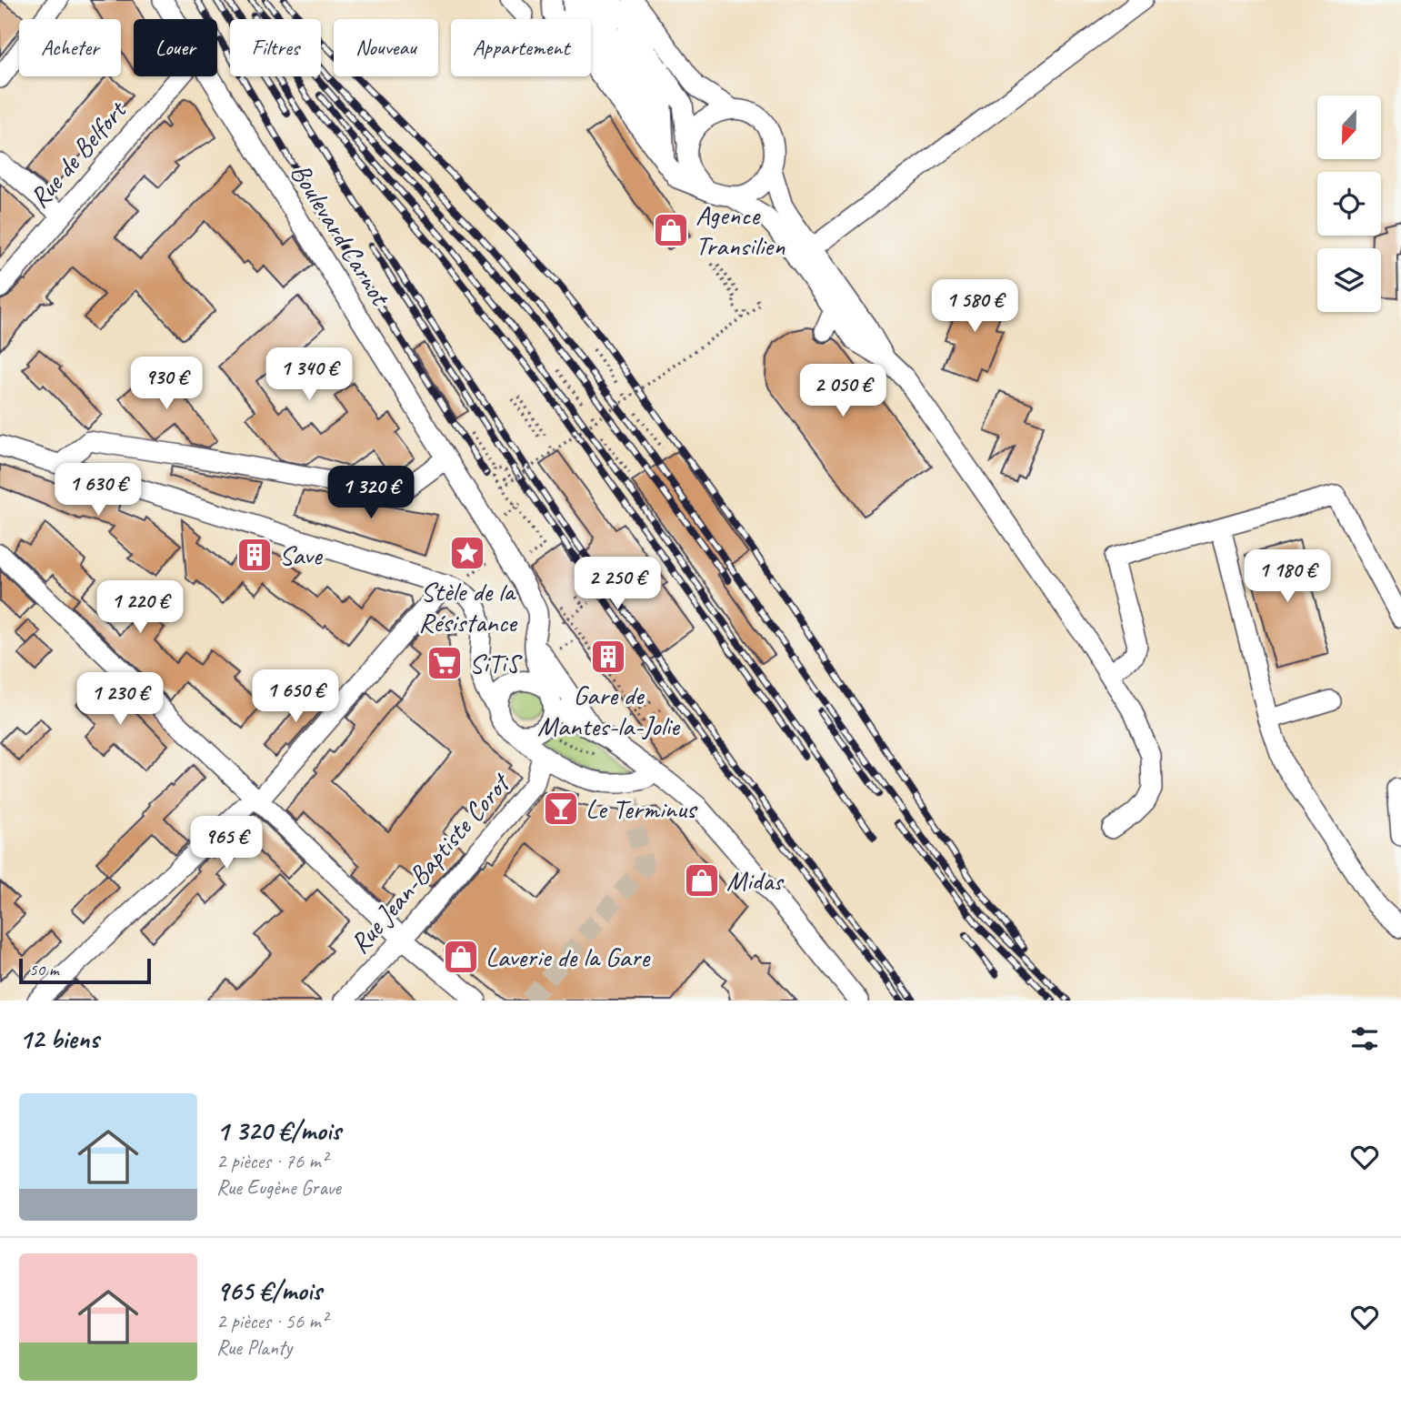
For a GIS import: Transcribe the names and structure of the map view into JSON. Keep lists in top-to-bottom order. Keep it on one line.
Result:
{"streets":{"street":["Rue de Belfort","Boulevard Carnot","Rue Jean-Baptiste Corot"]},"places":{"shop":["Agence Transilien","Midas","Laverie de la Gare"],"place":["Stèle de la Résistance"],"building":["Save","Gare de Mantes-la-Jolie"],"supermarket":["SiTiS"],"bar":["Le Terminus"]},"scale_bar":"50 m","north":"bottom","page":{"chip":["Acheter","Louer","Filtres","Nouveau","Appartement"],"price":["1 580 €","1 340 €","930 €","2 050 €","1 630 €","1 320 €","1 180 €","2 250 €","1 220 €","1 650 €","1 230 €","965 €"],"scale":"50 m","heading":"12 biens","list":[{"name":"1 320 €/mois","note":"2 pièces · 76 m² · Rue Eugène Grave"},{"name":"965 €/mois","note":"2 pièces · 56 m² · Rue Planty"}]}}
